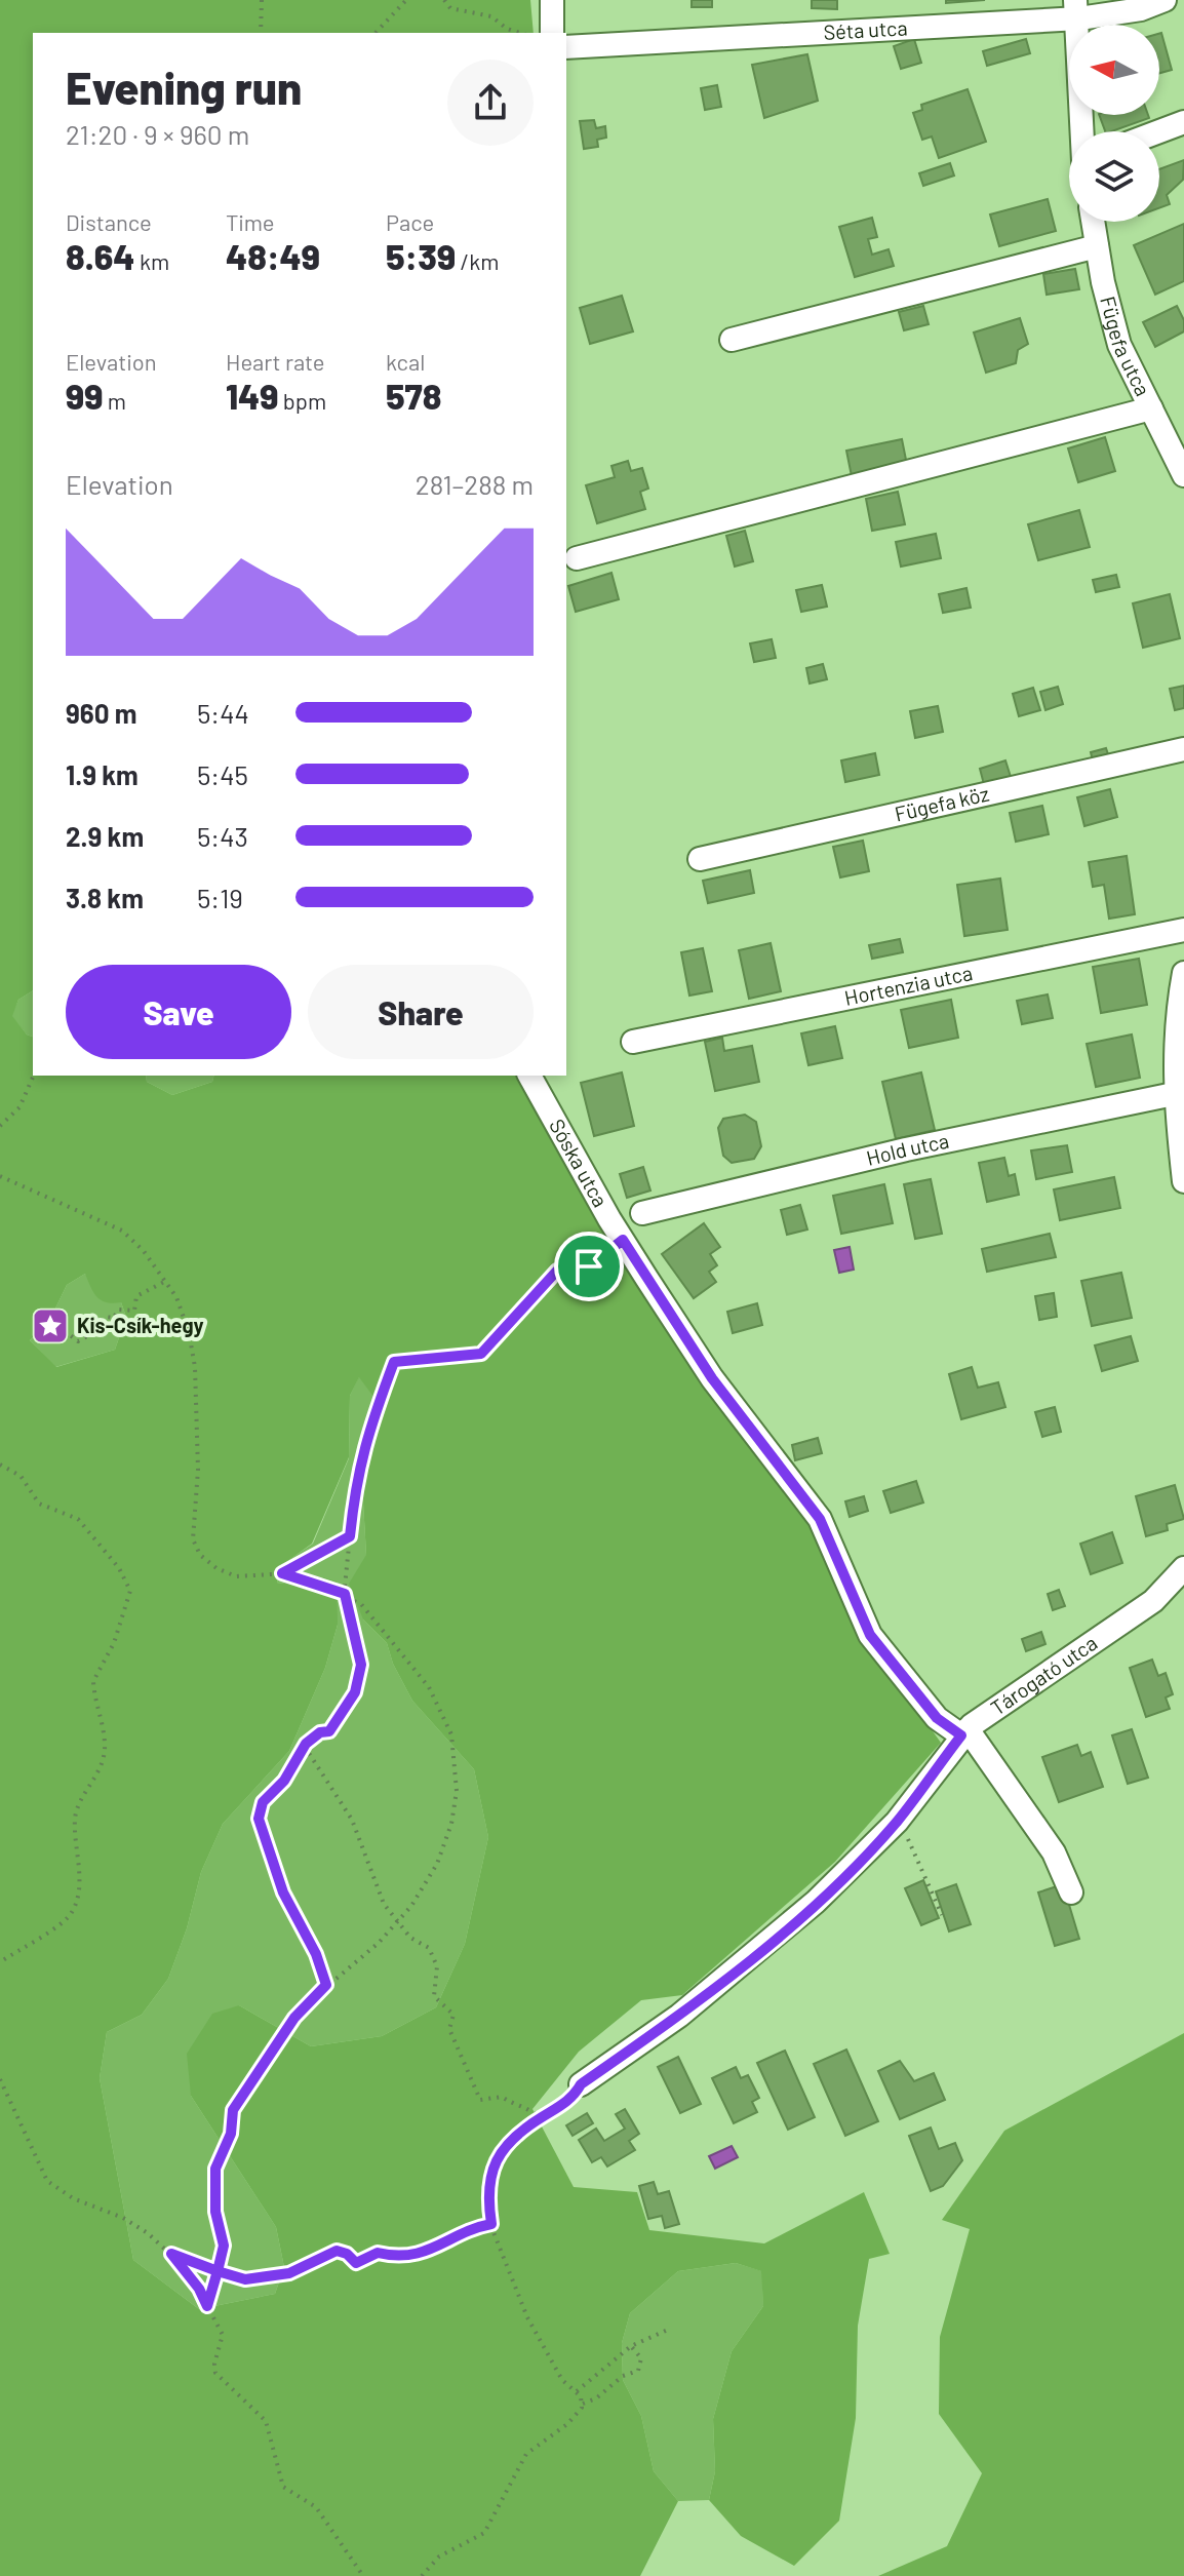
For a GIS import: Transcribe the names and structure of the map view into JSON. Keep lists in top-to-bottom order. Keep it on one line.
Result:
{"streets":{"street":["Séta utca","Fügefa utca","Fügefa köz","Hortenzia utca","Hold utca","Sóska utca","Tárogató utca"]},"crossings":[["Sóska utca","Tárogató utca"]],"places":{"place":["Kis-Csík-hegy"]},"north":"left","page":{"heading":["Evening run","21:20 · 9 × 960 m"],"stats":[["Distance","8.64 km"],["Time","48:49"],["Pace","5:39 /km"],["Elevation","99 m"],["Heart rate","149 bpm"],["kcal","578"]],"chart":["Elevation","281–288 m"],"list":[{"name":"960 m","note":"5:44"},{"name":"1.9 km","note":"5:45"},{"name":"2.9 km","note":"5:43"},{"name":"3.8 km","note":"5:19"}],"buttons":["Save","Share"]}}
